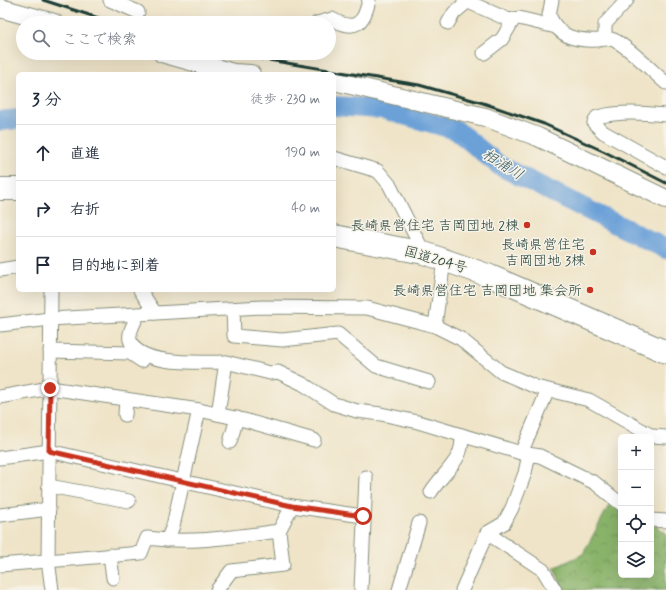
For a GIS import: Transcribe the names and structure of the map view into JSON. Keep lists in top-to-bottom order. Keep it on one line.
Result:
{"streets":{"highway":["国道204号"]},"water":["相浦川"],"places":["長崎県営住宅 吉岡団地 2棟","長崎県営住宅 吉岡団地 3棟","長崎県営住宅 吉岡団地 集会所"],"page":{"search":"ここで検索","heading":["3 分","徒歩 · 230 m"],"list":[["直進","190 m"],["右折","40 m"],"目的地に到着"],"map_buttons":["+","−"]}}
